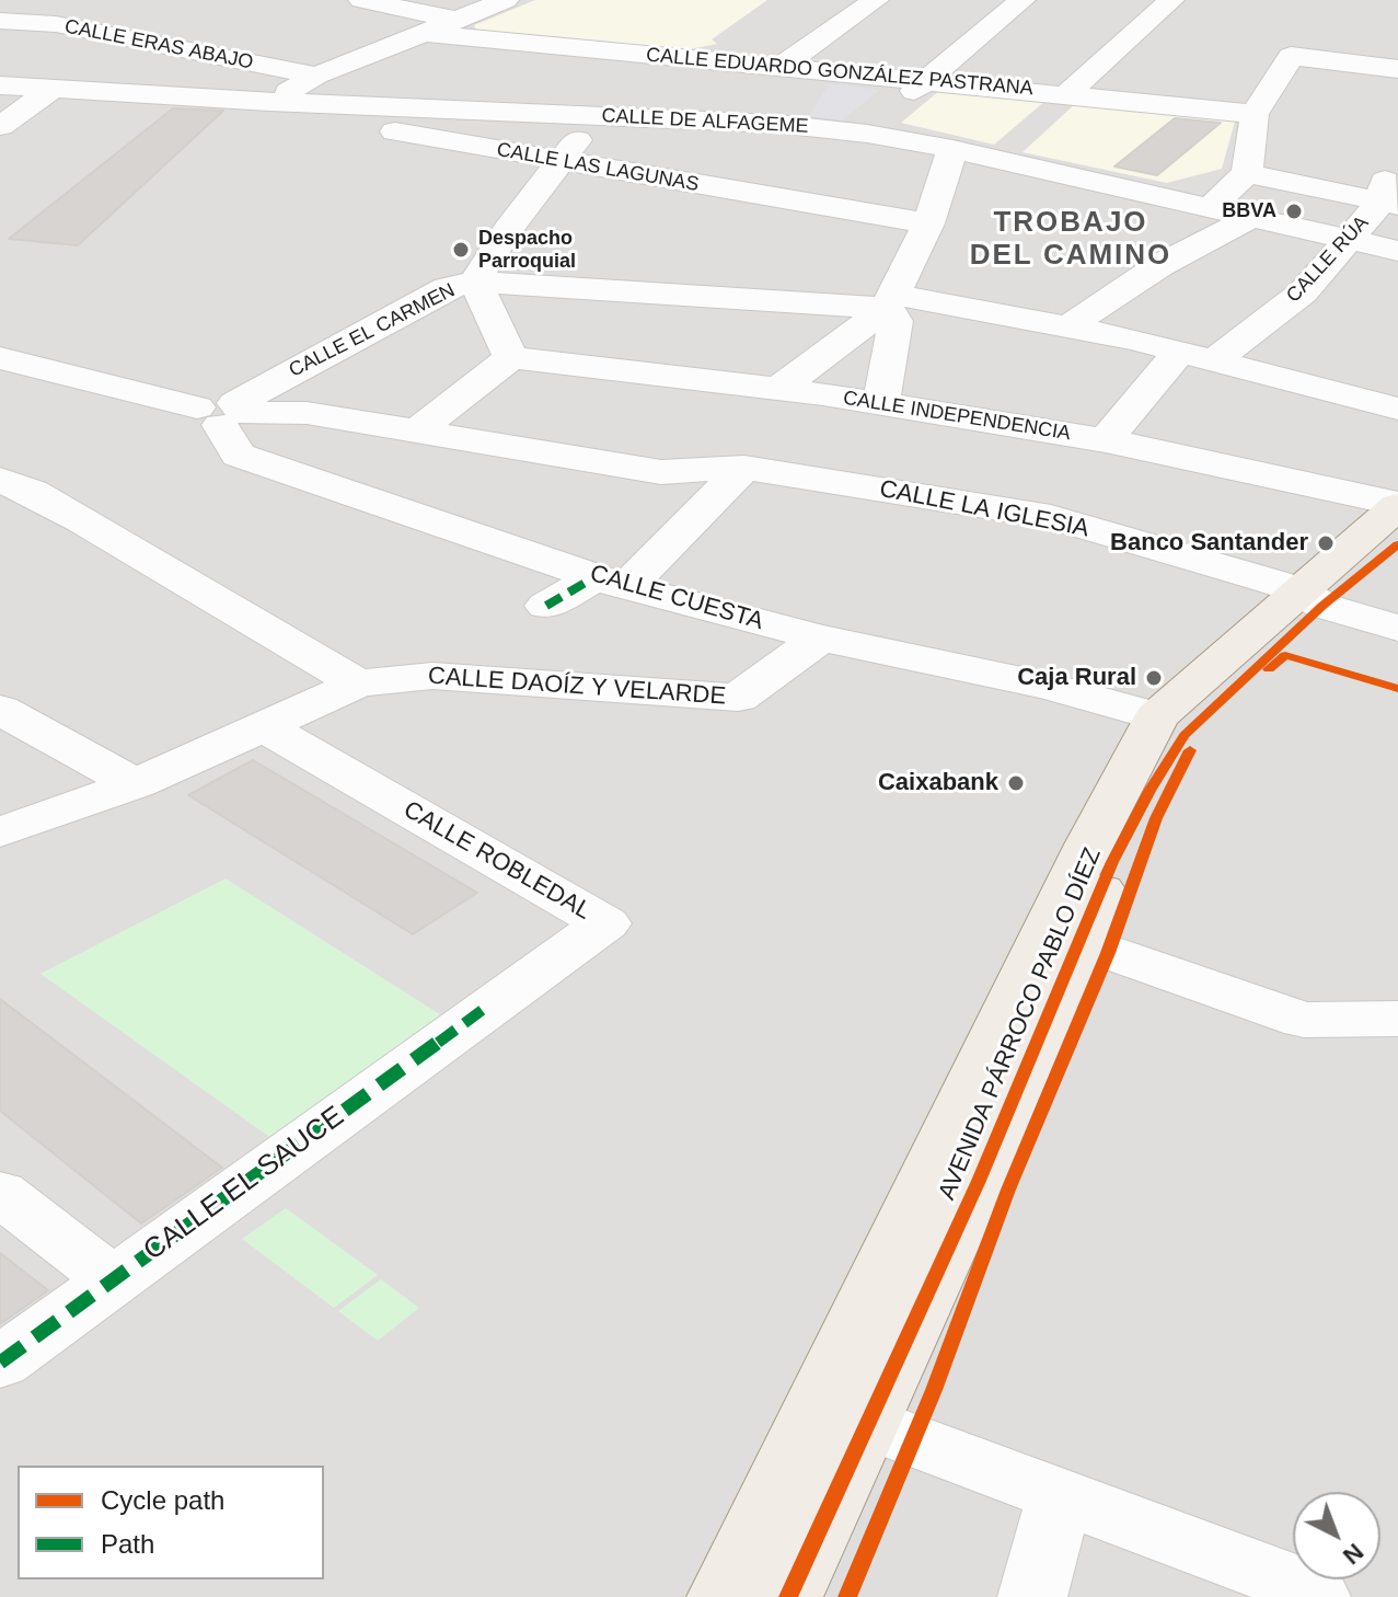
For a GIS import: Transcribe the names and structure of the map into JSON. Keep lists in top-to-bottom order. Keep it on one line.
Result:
{"streets":{"main road":["AVENIDA PÁRROCO PABLO DÍEZ"],"street":["CALLE ERAS ABAJO","CALLE EDUARDO GONZÁLEZ PASTRANA","CALLE DE ALFAGEME","CALLE LAS LAGUNAS","CALLE RÚA","CALLE EL CARMEN","CALLE INDEPENDENCIA","CALLE LA IGLESIA","CALLE CUESTA","CALLE DAOÍZ Y VELARDE","CALLE ROBLEDAL","CALLE EL SAUCE"]},"crossings":[["CALLE DE ALFAGEME","CALLE LAS LAGUNAS"],["CALLE DE ALFAGEME","CALLE RÚA"],["CALLE DE ALFAGEME","CALLE EL CARMEN"],["CALLE LAS LAGUNAS","CALLE EL CARMEN"],["CALLE RÚA","CALLE INDEPENDENCIA"],["CALLE EL CARMEN","CALLE LA IGLESIA"],["CALLE EL CARMEN","CALLE CUESTA"],["CALLE INDEPENDENCIA","AVENIDA PÁRROCO PABLO DÍEZ"],["CALLE LA IGLESIA","CALLE CUESTA"],["CALLE LA IGLESIA","AVENIDA PÁRROCO PABLO DÍEZ"],["CALLE CUESTA","CALLE DAOÍZ Y VELARDE"],["CALLE CUESTA","AVENIDA PÁRROCO PABLO DÍEZ"],["CALLE DAOÍZ Y VELARDE","CALLE ROBLEDAL"],["CALLE ROBLEDAL","CALLE EL SAUCE"]],"districts":["TROBAJO DEL CAMINO"],"places":["BBVA","Despacho Parroquial","Banco Santander","Caja Rural","Caixabank"],"legend":["Cycle path","Path"],"north":"bottom right"}
